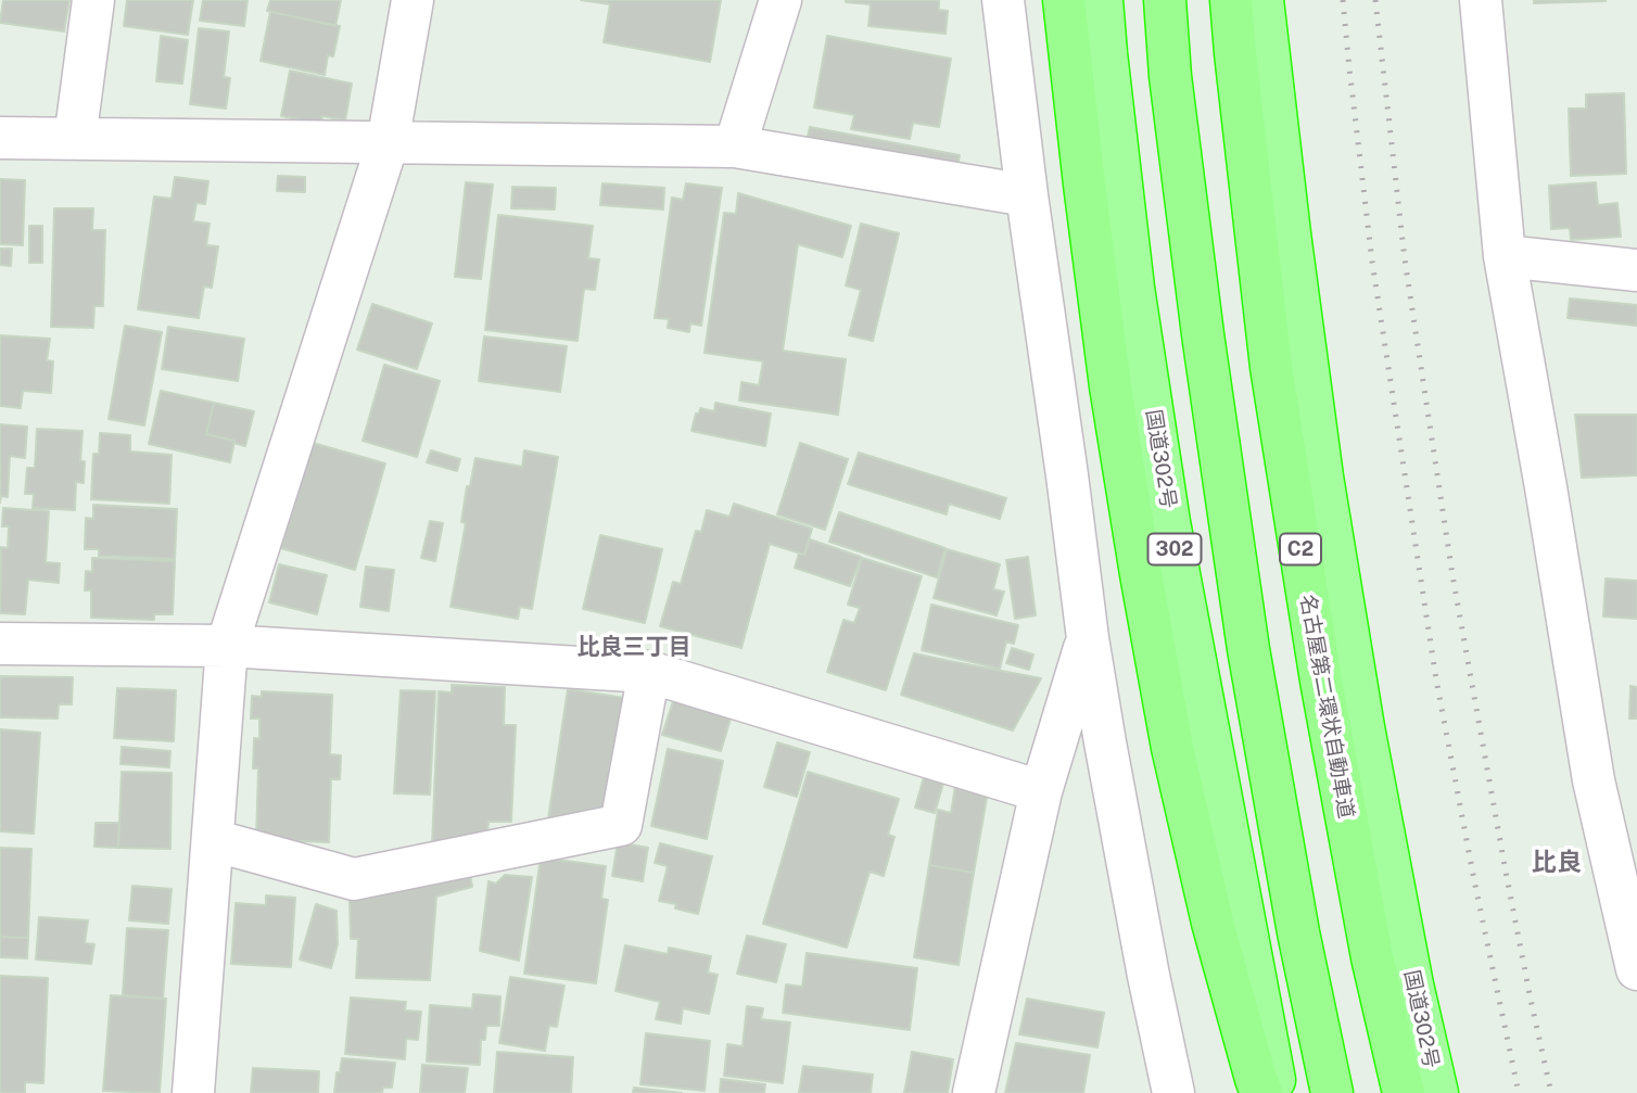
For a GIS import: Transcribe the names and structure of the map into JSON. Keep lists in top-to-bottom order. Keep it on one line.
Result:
{"streets":{"highway":["国道302号","302","C2","名古屋第二環状自動車道"]},"districts":["比良三丁目","比良"]}
